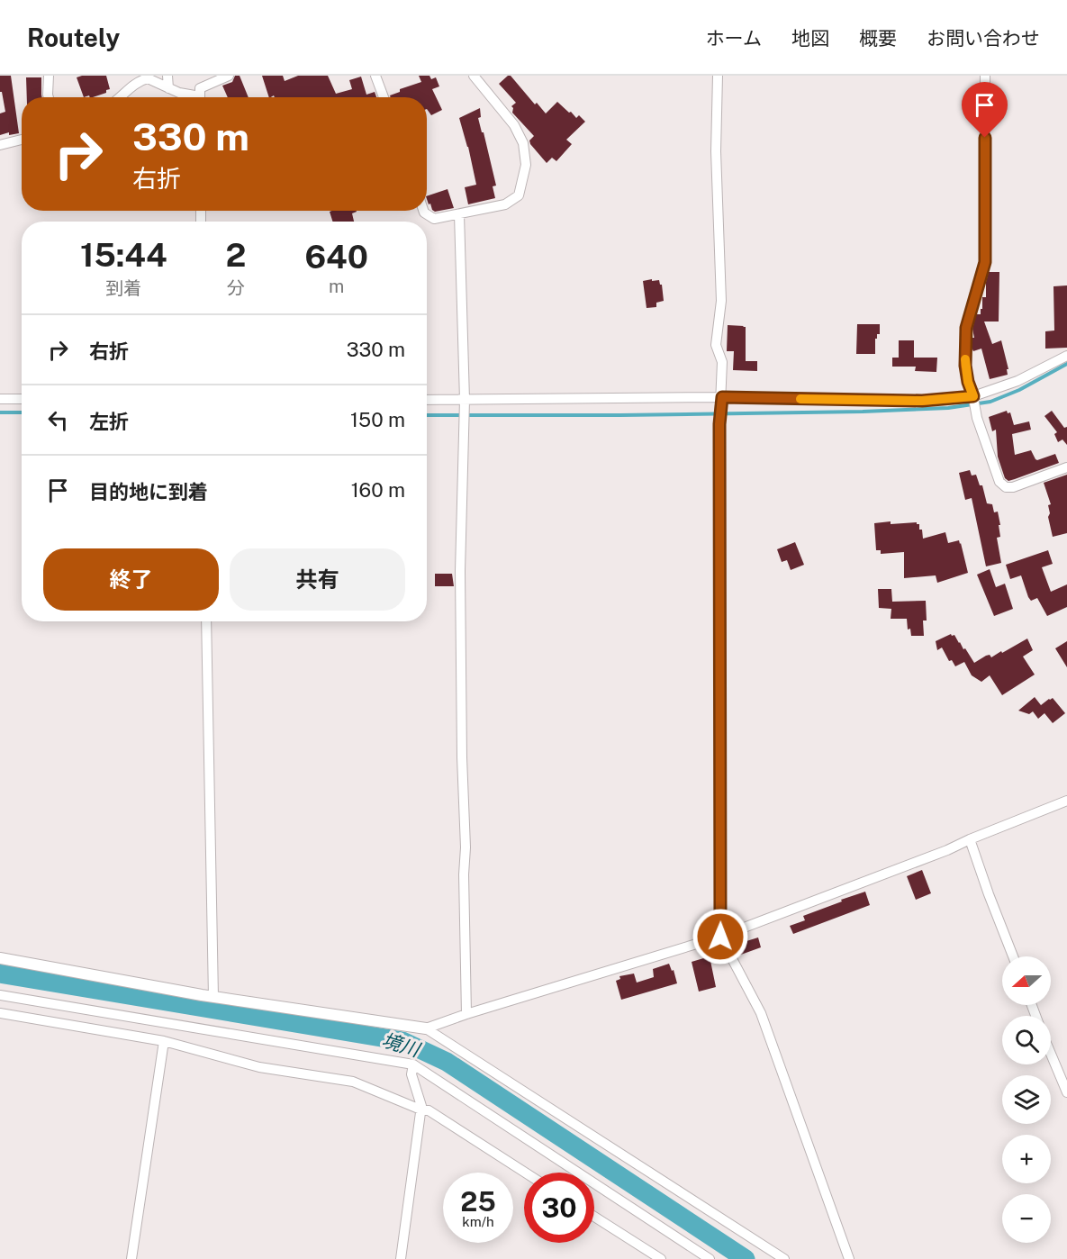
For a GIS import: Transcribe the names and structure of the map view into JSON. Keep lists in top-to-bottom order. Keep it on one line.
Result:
{"water":["境川"],"north":"left","page":{"header":"Routely","nav":["ホーム","地図","概要","お問い合わせ"],"turn":["330 m","右折"],"eta":["15:44","到着","2","分","640","m"],"list":[{"name":"右折","value":"330 m"},{"name":"左折","value":"150 m"},{"name":"目的地に到着","value":"160 m"}],"buttons":["終了","共有"],"map_buttons":["+","−"],"speed":"25 km/h","limit":"30"}}
